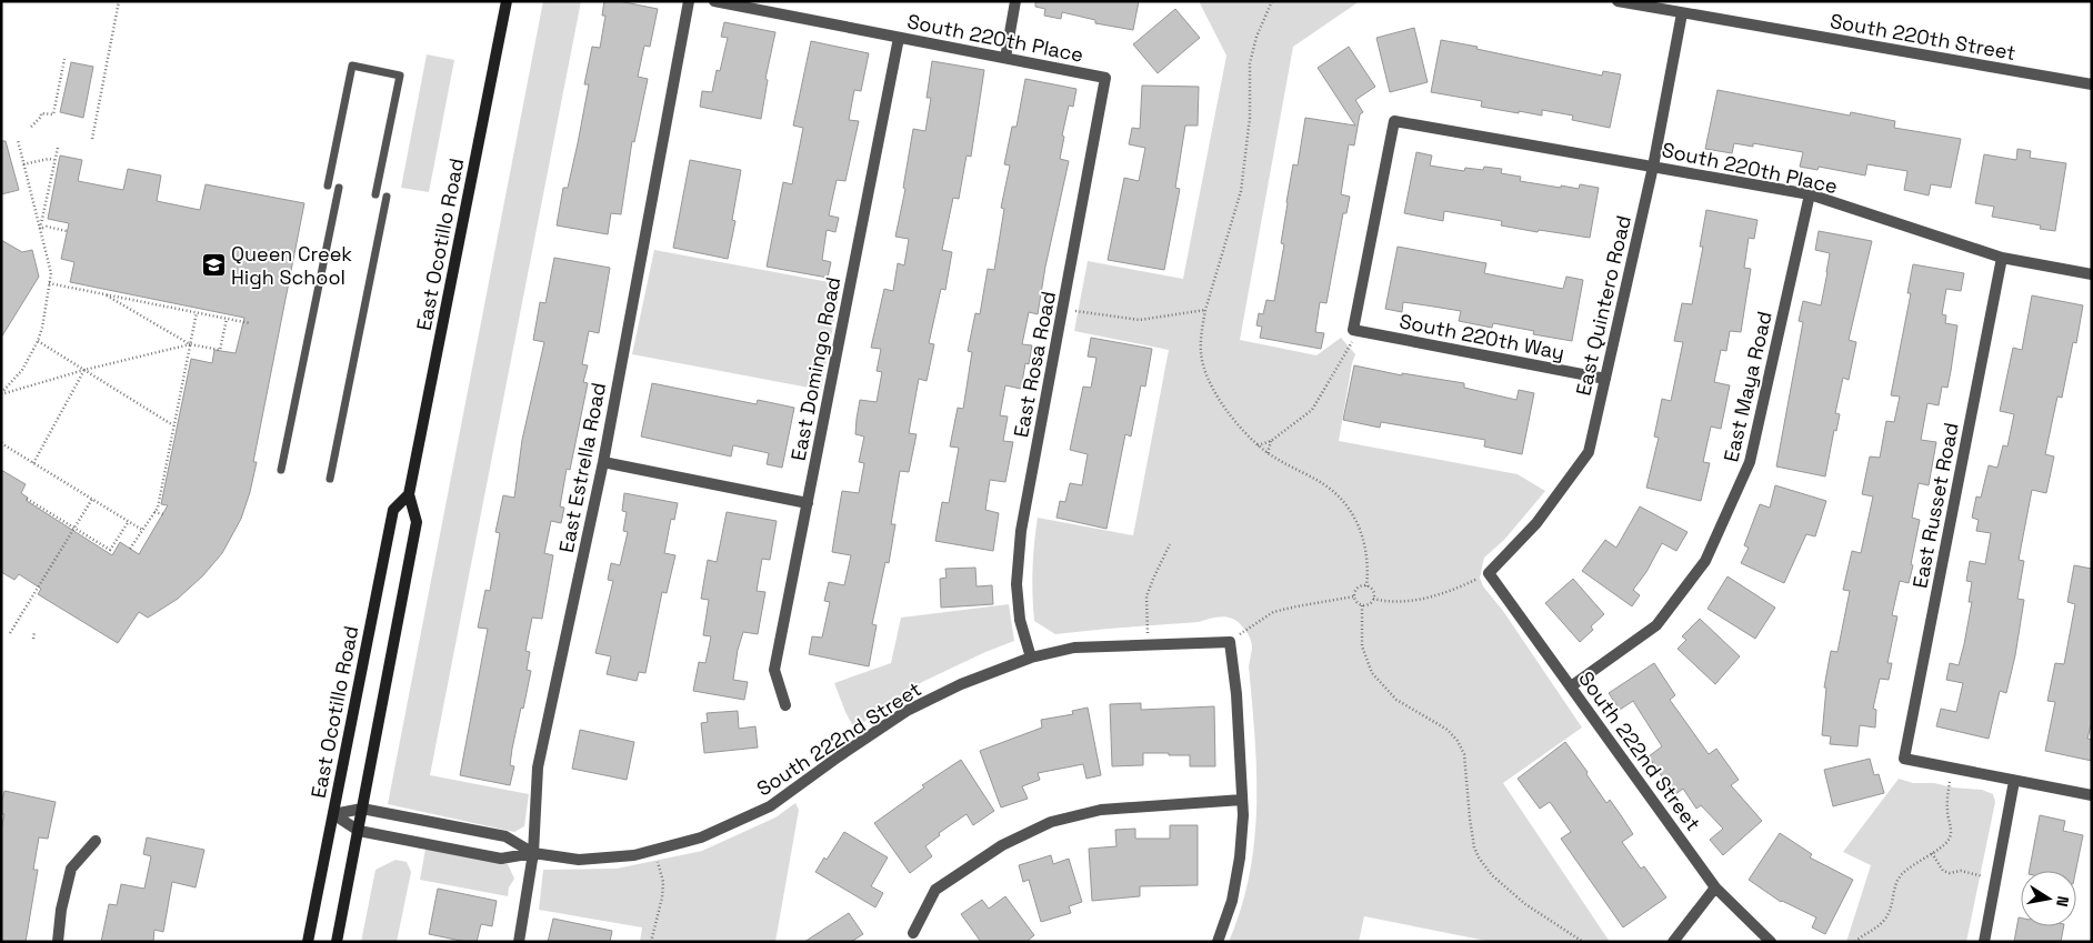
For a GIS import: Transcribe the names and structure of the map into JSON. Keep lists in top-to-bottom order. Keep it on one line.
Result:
{"streets":{"main road":["East Ocotillo Road"],"street":["South 220th Street","South 220th Place","East Quintero Road","South 220th Way","East Rosa Road","East Domingo Road","East Maya Road","East Estrella Road","East Russet Road","South 222nd Street"]},"crossings":[["South 220th Street","East Quintero Road"],["South 220th Place","East Quintero Road"],["South 220th Place","South 220th Way"],["South 220th Place","East Rosa Road"],["South 220th Place","East Domingo Road"],["South 220th Place","East Maya Road"],["South 220th Place","East Russet Road"],["East Ocotillo Road","South 222nd Street"],["East Quintero Road","South 220th Way"],["East Quintero Road","South 222nd Street"],["East Rosa Road","South 222nd Street"],["East Maya Road","South 222nd Street"],["East Estrella Road","South 222nd Street"]],"places":{"school or university":["Queen Creek High School"]},"north":"right"}
